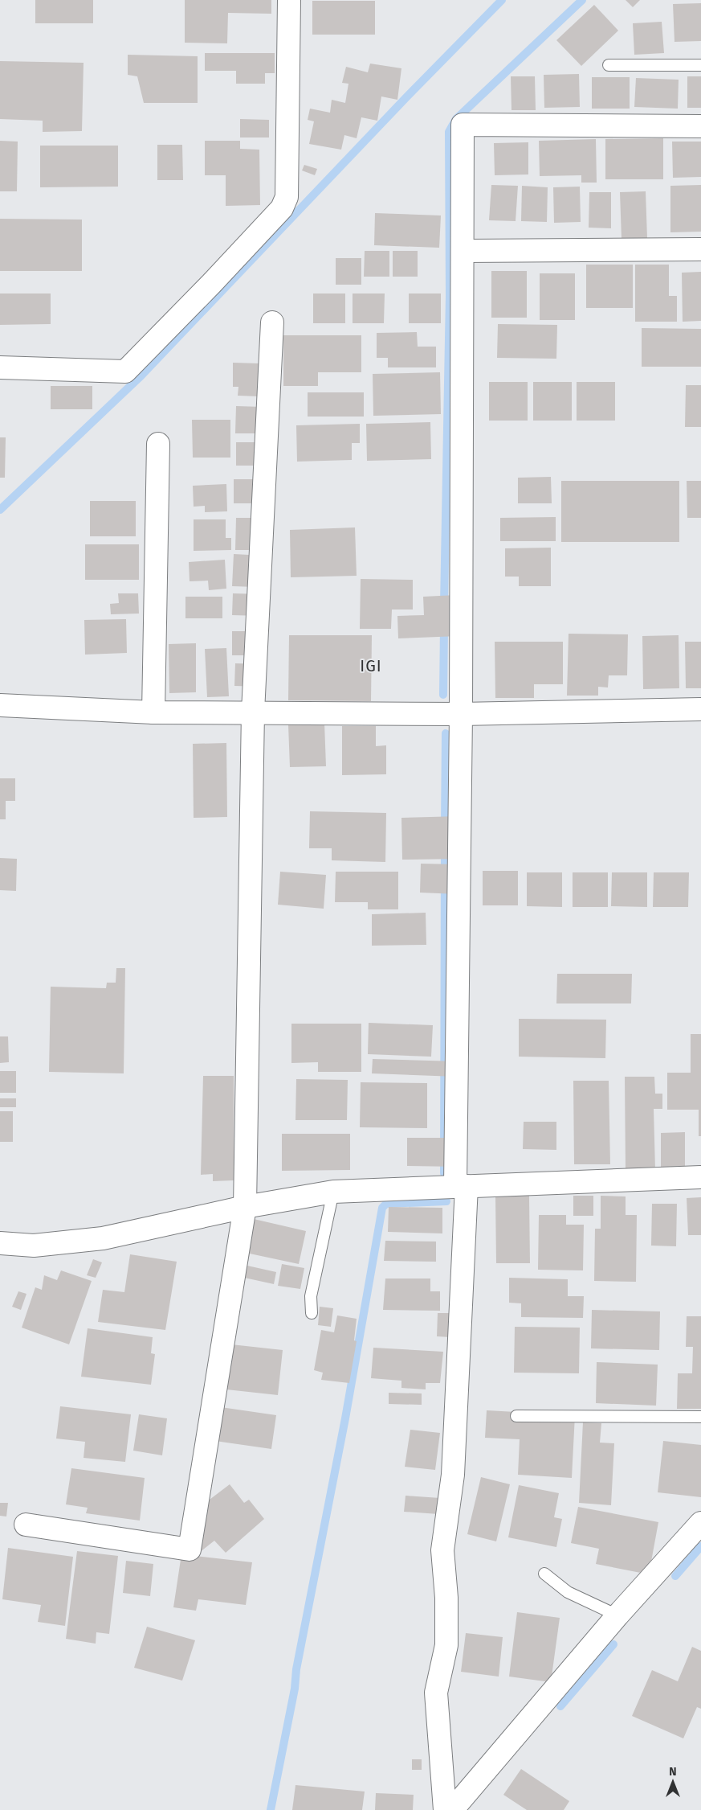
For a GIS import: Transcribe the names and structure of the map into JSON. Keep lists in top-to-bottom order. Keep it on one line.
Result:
{"districts":["IGI"],"north":"top"}
